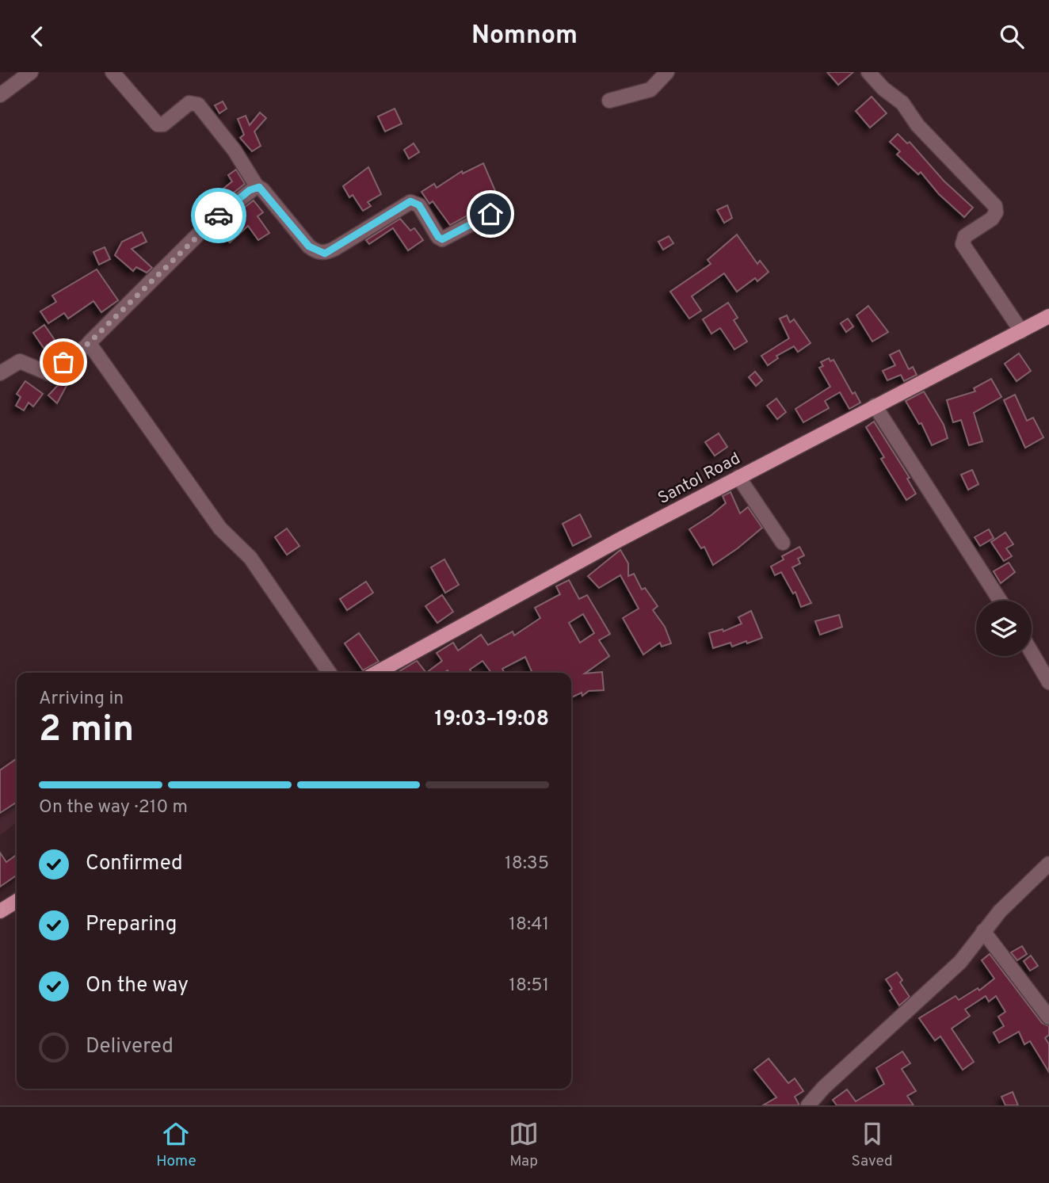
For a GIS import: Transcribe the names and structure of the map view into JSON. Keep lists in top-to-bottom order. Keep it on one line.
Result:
{"streets":{"main road":["Santol Road"]},"page":{"header":"Nomnom","heading":["2 min","Arriving in","19:03–19:08"],"bar":"On the way · 210 m","list":[["Confirmed","18:35"],["Preparing","18:41"],["On the way","18:51"],"Delivered"],"tabs":["Home","Map","Saved"]}}
